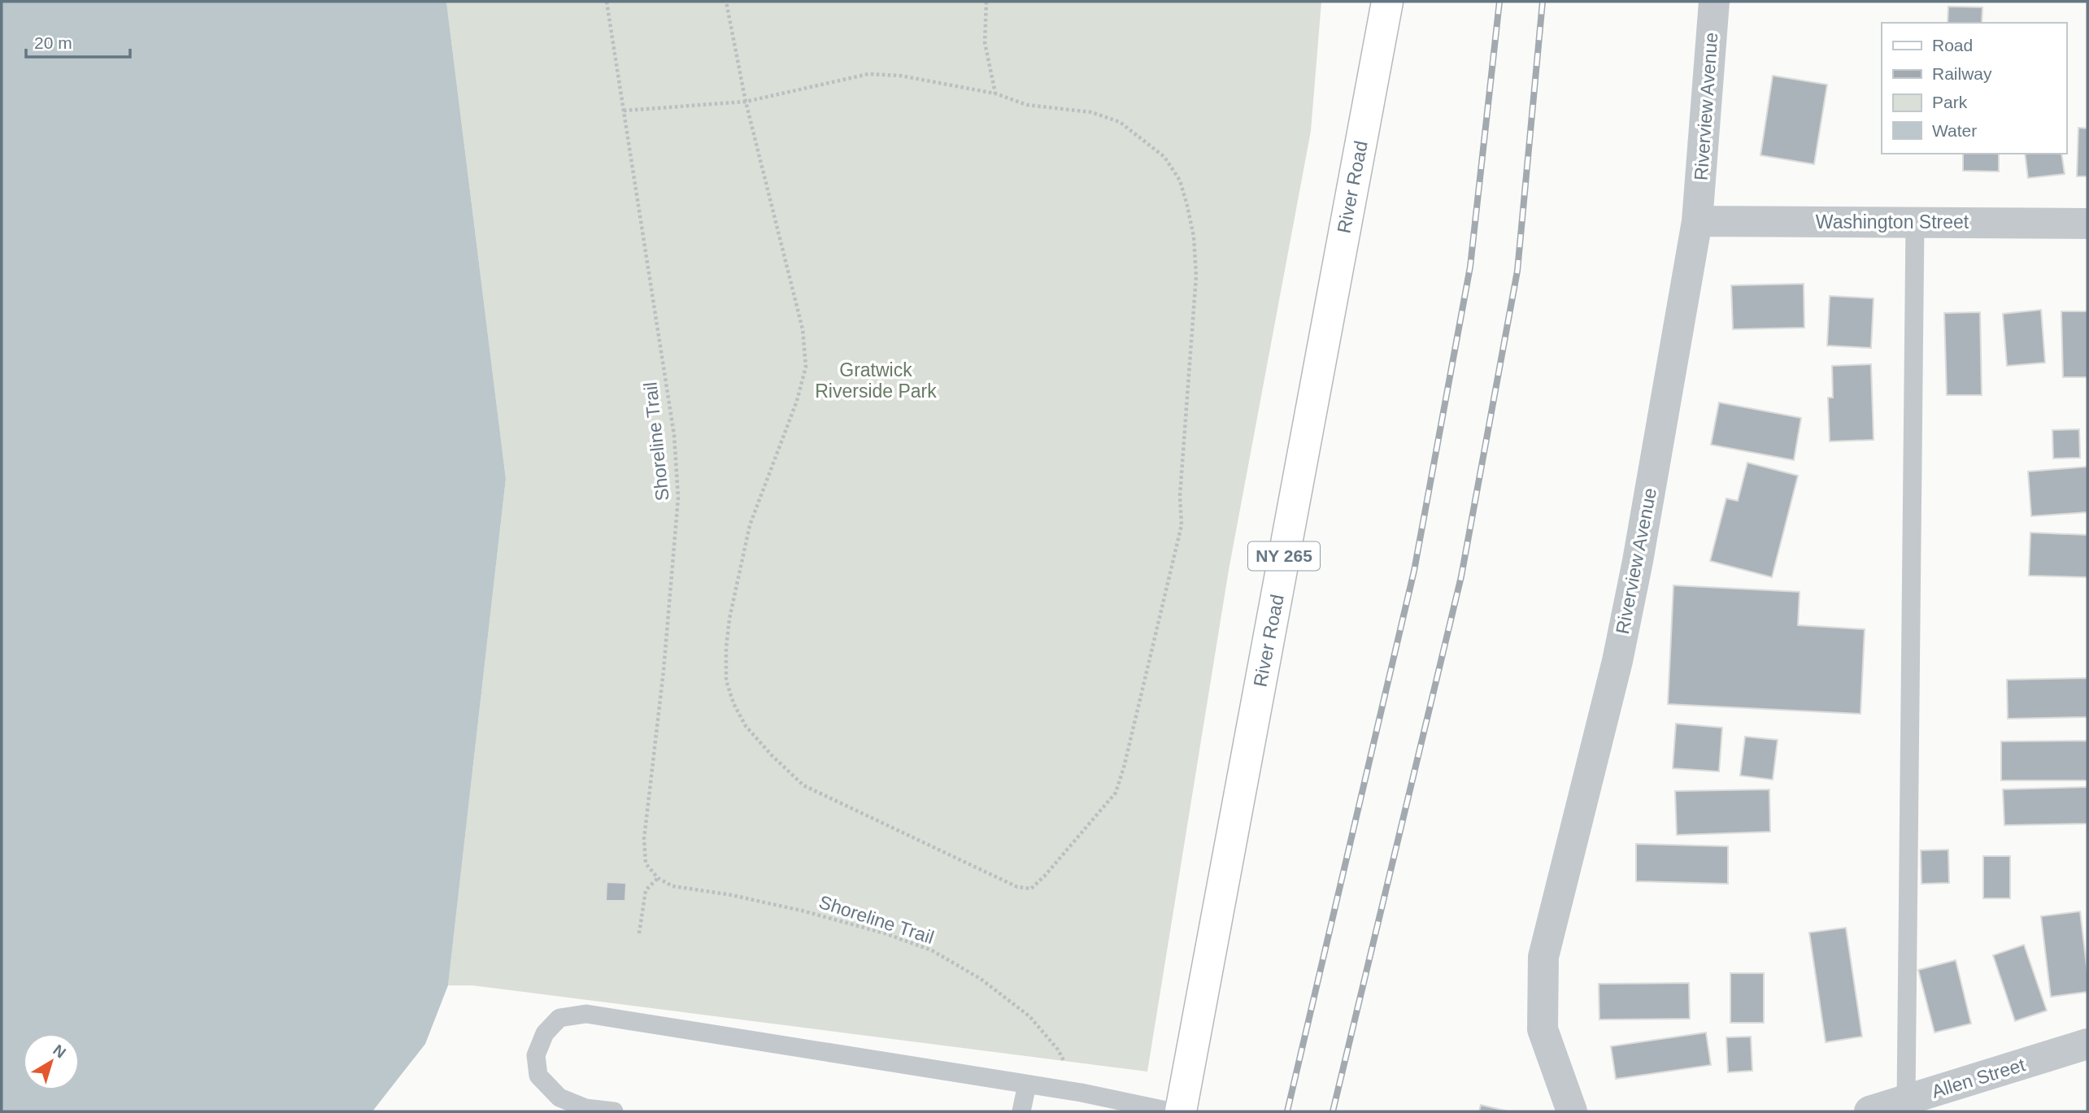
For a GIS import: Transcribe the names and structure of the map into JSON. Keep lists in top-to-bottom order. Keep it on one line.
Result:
{"streets":{"main road":["River Road","NY 265"],"street":["Riverview Avenue","Washington Street","Allen Street"],"path":["Shoreline Trail"]},"crossings":[["Riverview Avenue","Washington Street"]],"parks":["Gratwick Riverside Park"],"legend":["Road","Railway","Park","Water"],"scale_bar":"20 m","north":"top right"}
